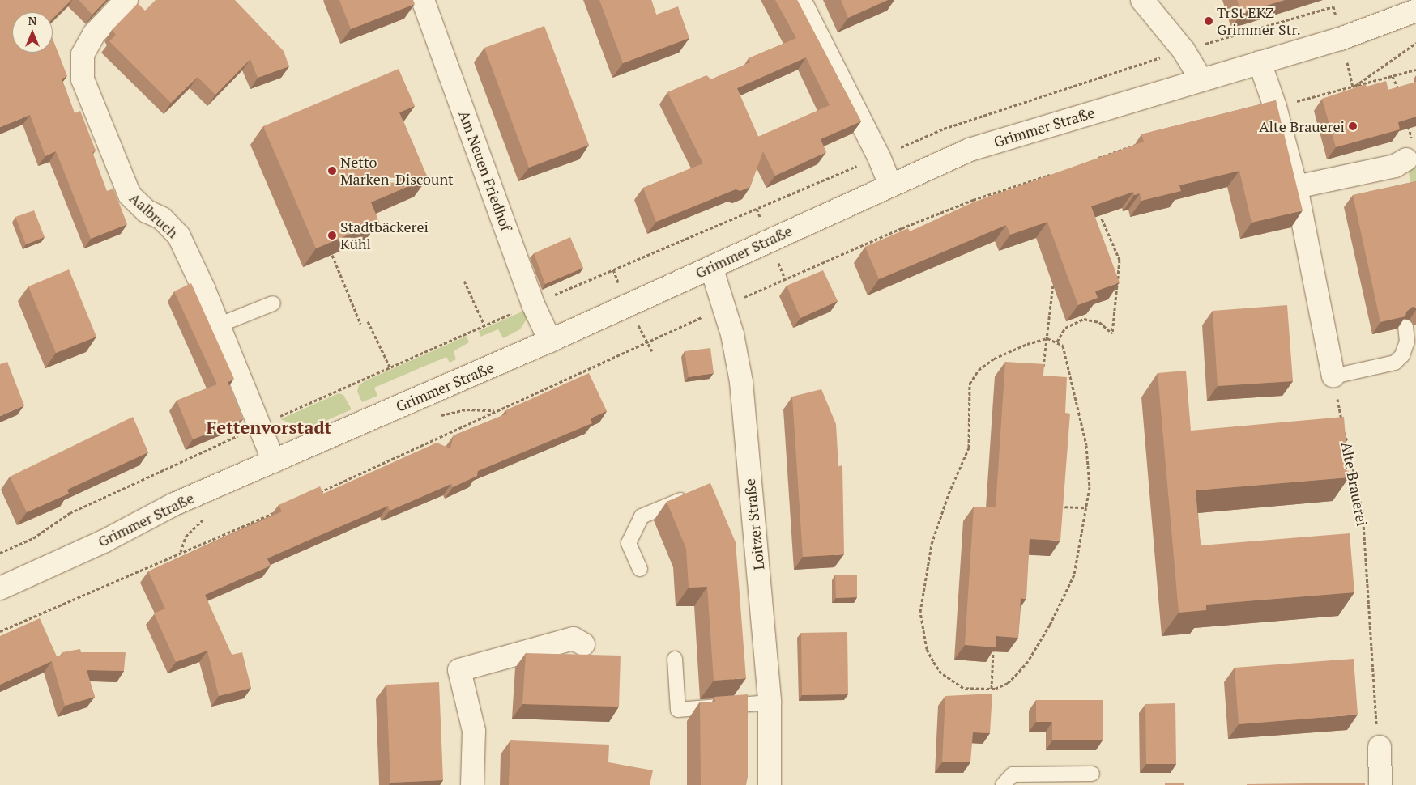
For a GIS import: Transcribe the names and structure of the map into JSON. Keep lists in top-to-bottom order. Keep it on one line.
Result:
{"streets":{"main road":["Grimmer Straße","Am Neuen Friedhof","Aalbruch","Loitzer Straße"],"path":["Alte Brauerei"]},"crossings":[["Grimmer Straße","Am Neuen Friedhof"],["Grimmer Straße","Aalbruch"],["Grimmer Straße","Loitzer Straße"]],"districts":["Fettenvorstadt"],"places":["TrSt EKZ Grimmer Str.","Alte Brauerei","Netto Marken-Discount","Stadtbäckerei Kühl"],"north":"top"}
